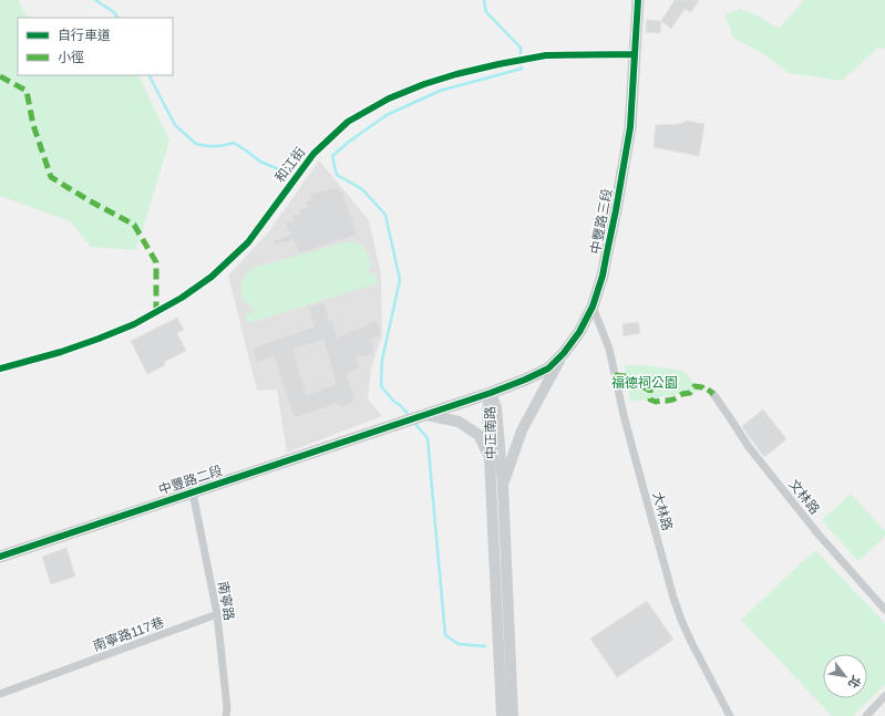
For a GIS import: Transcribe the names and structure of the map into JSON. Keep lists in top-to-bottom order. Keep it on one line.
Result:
{"streets":{"main road":["中豐路三段","中豐路二段"],"street":["和江街","中正南路","文林路","大林路","南寧路","南寧路117巷"]},"crossings":[["和江街","中豐路三段"],["中豐路三段","中正南路"],["中豐路三段","大林路"],["中豐路二段","南寧路"],["南寧路","南寧路117巷"]],"parks":["福德祠公園"],"legend":["自行車道","小徑"],"north":"bottom right"}
